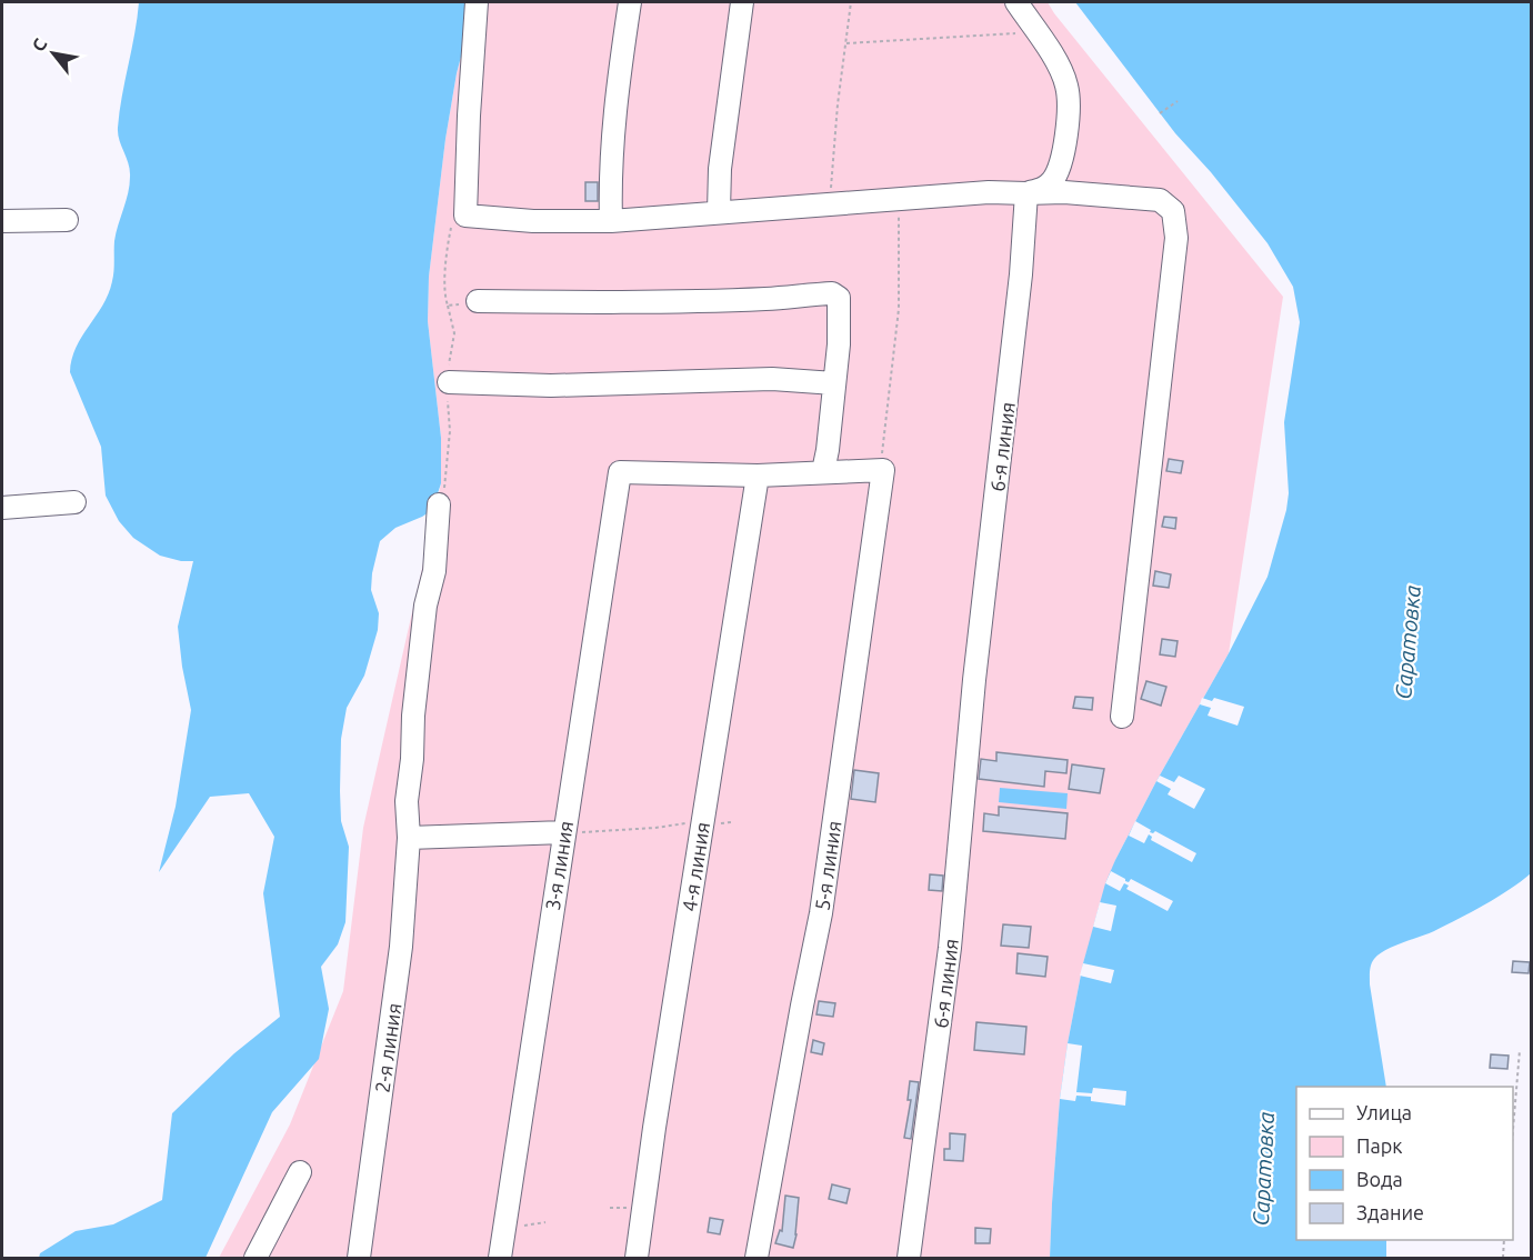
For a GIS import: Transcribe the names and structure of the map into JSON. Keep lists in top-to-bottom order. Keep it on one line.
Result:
{"streets":{"lane":["6-я линия","3-я линия","5-я линия","4-я линия","2-я линия"]},"crossings":[["3-я линия","4-я линия"]],"water":["Саратовка"],"legend":["Улица","Парк","Вода","Здание"],"north":"top left"}
